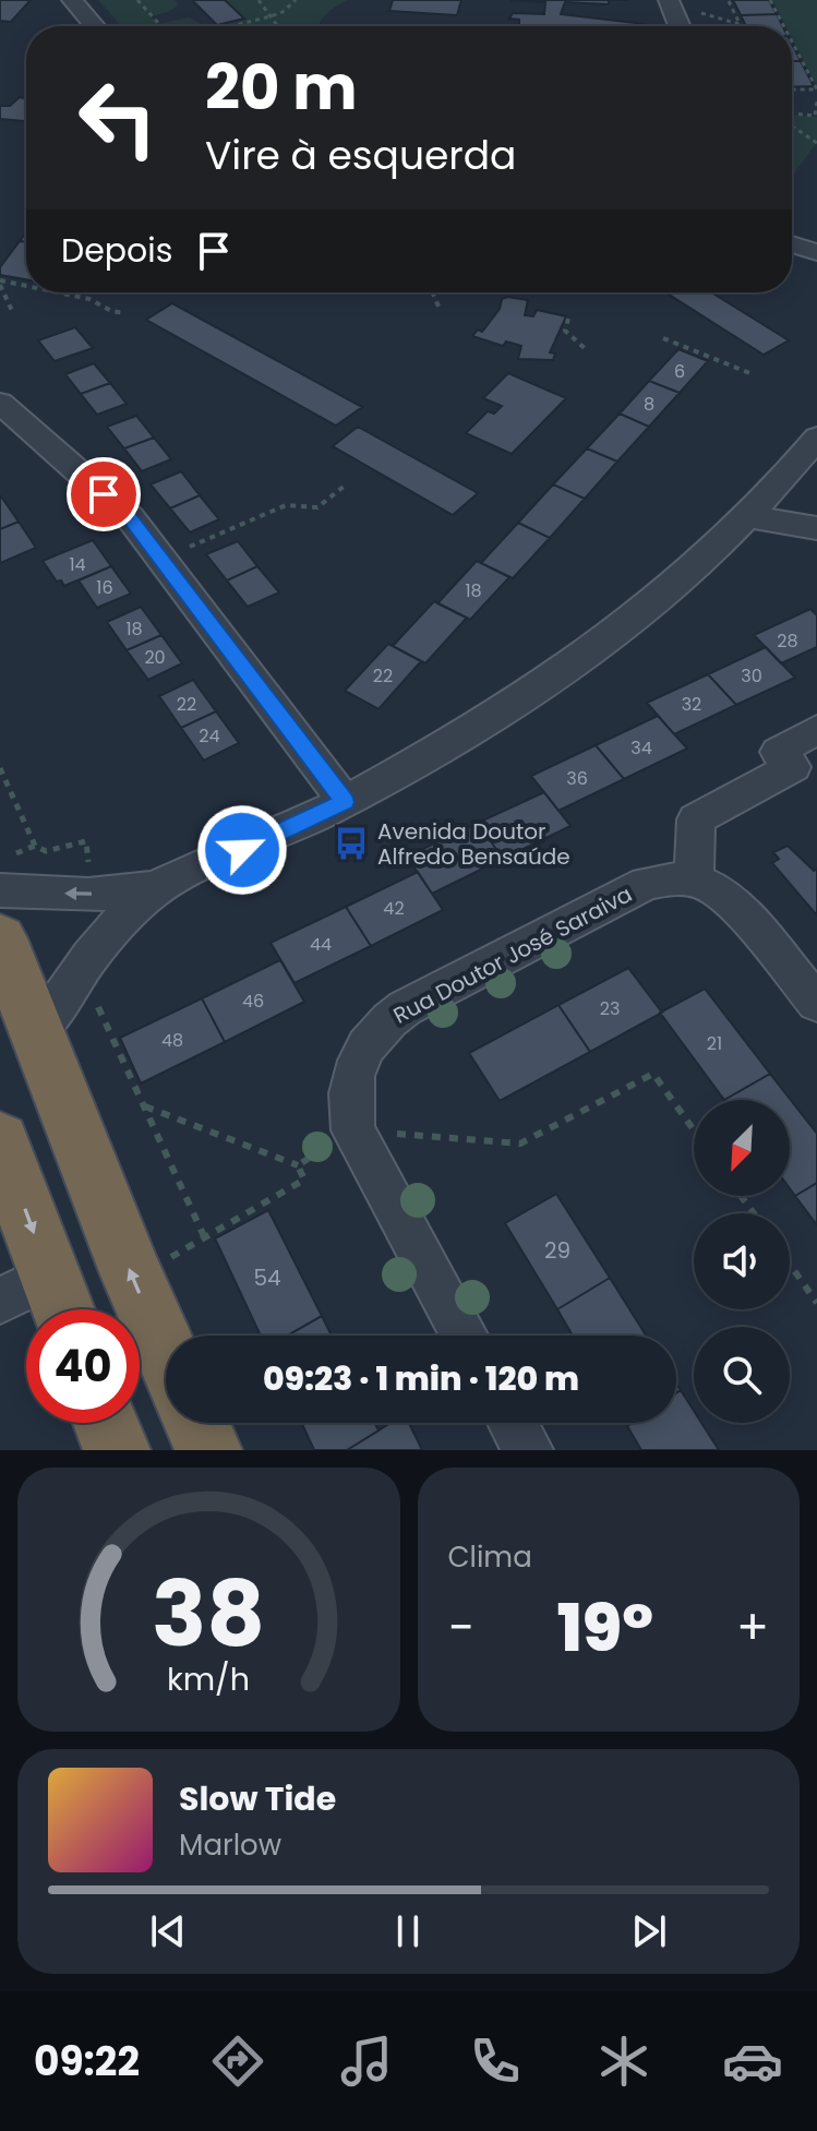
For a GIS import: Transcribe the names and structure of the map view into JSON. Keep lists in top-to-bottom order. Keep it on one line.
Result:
{"streets":{"street":["Rua Doutor José Saraiva"]},"places":{"bus stop":["Avenida Doutor Alfredo Bensaúde"]},"house_numbers":["6","8","14","16","18","18","28","20","22","30","22","32","24","34","36","42","44","46","23","48","21","29","54"],"north":"bottom left","page":{"turn":["20 m","Vire à esquerda"],"then":"Depois","limit":"40","trip":"09:23 · 1 min · 120 m","tile":"Clima","heat":["−","19°","+"],"song":["Slow Tide","Marlow"],"tabs":"09:22","gauge":["38","km/h"]}}
